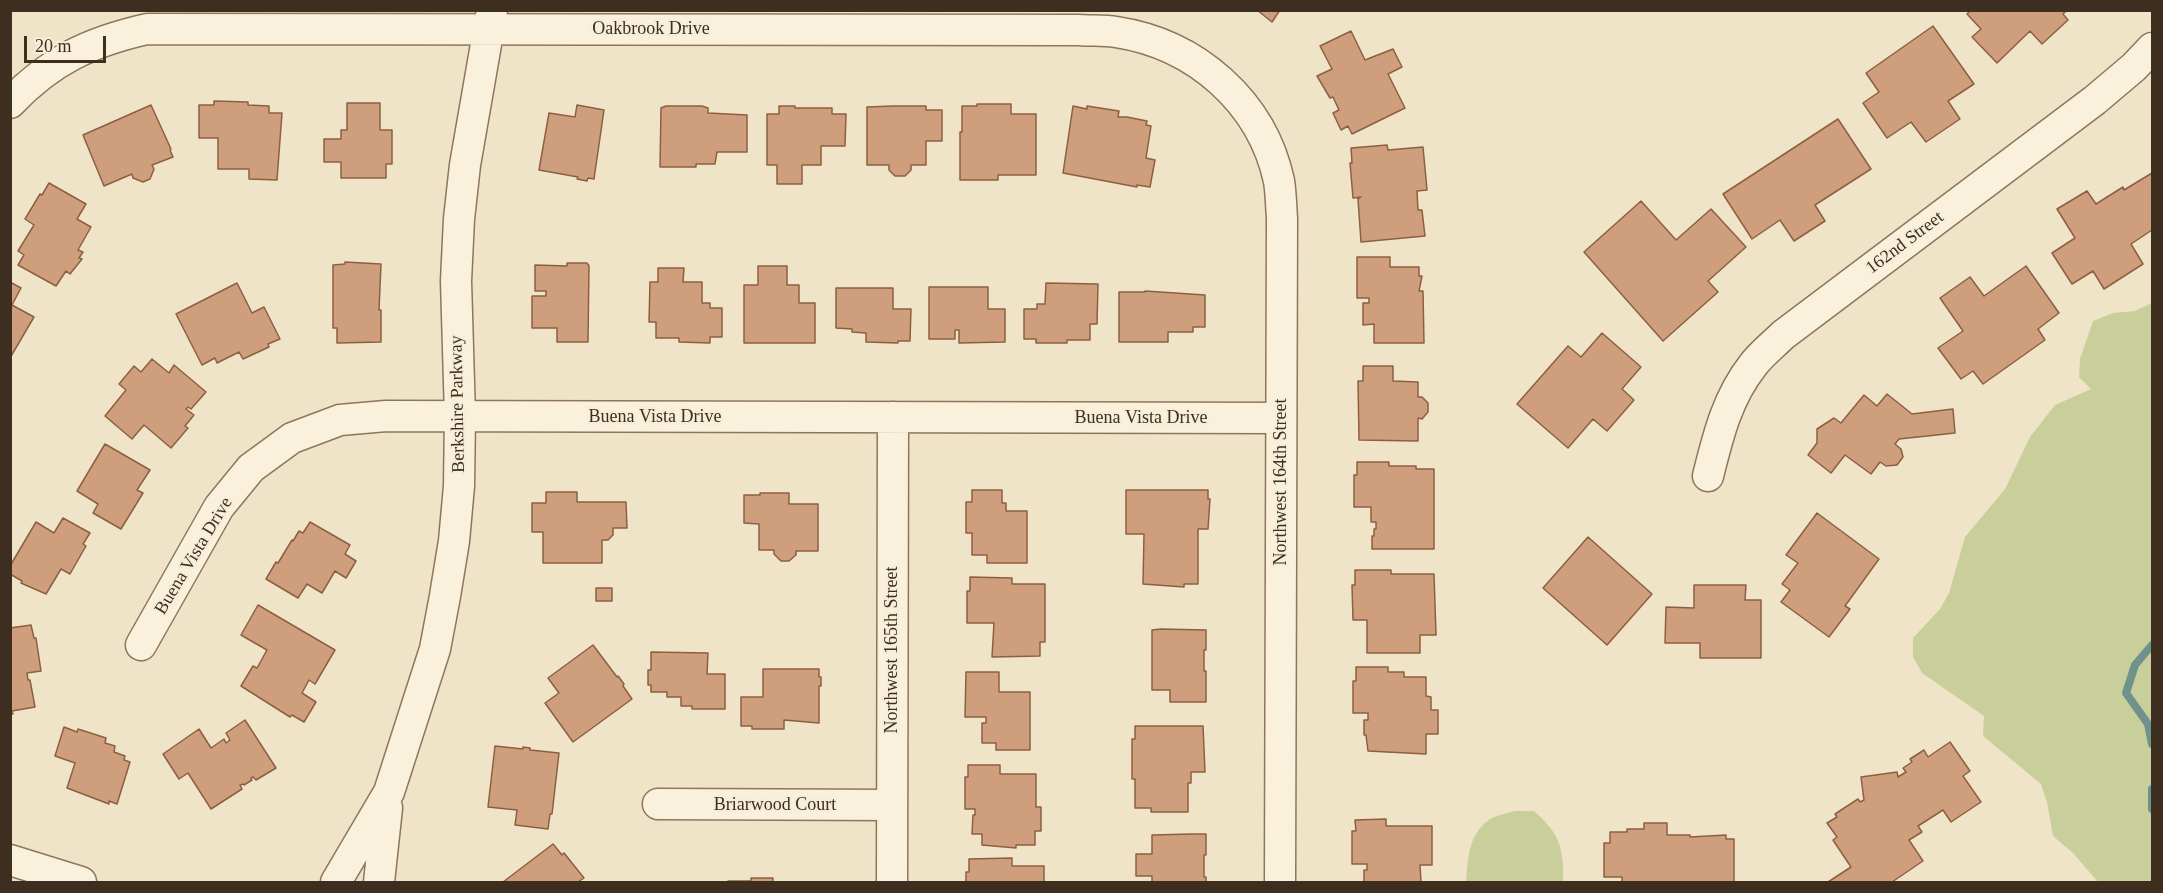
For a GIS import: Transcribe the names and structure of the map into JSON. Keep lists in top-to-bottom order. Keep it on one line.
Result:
{"streets":{"street":["Oakbrook Drive","162nd Street","Berkshire Parkway","Buena Vista Drive","Northwest 164th Street","Northwest 165th Street","Briarwood Court"]},"crossings":[["Oakbrook Drive","Berkshire Parkway"],["Oakbrook Drive","Northwest 164th Street"],["Berkshire Parkway","Buena Vista Drive"],["Buena Vista Drive","Northwest 164th Street"],["Buena Vista Drive","Northwest 165th Street"],["Northwest 165th Street","Briarwood Court"]],"scale_bar":"20 m"}
